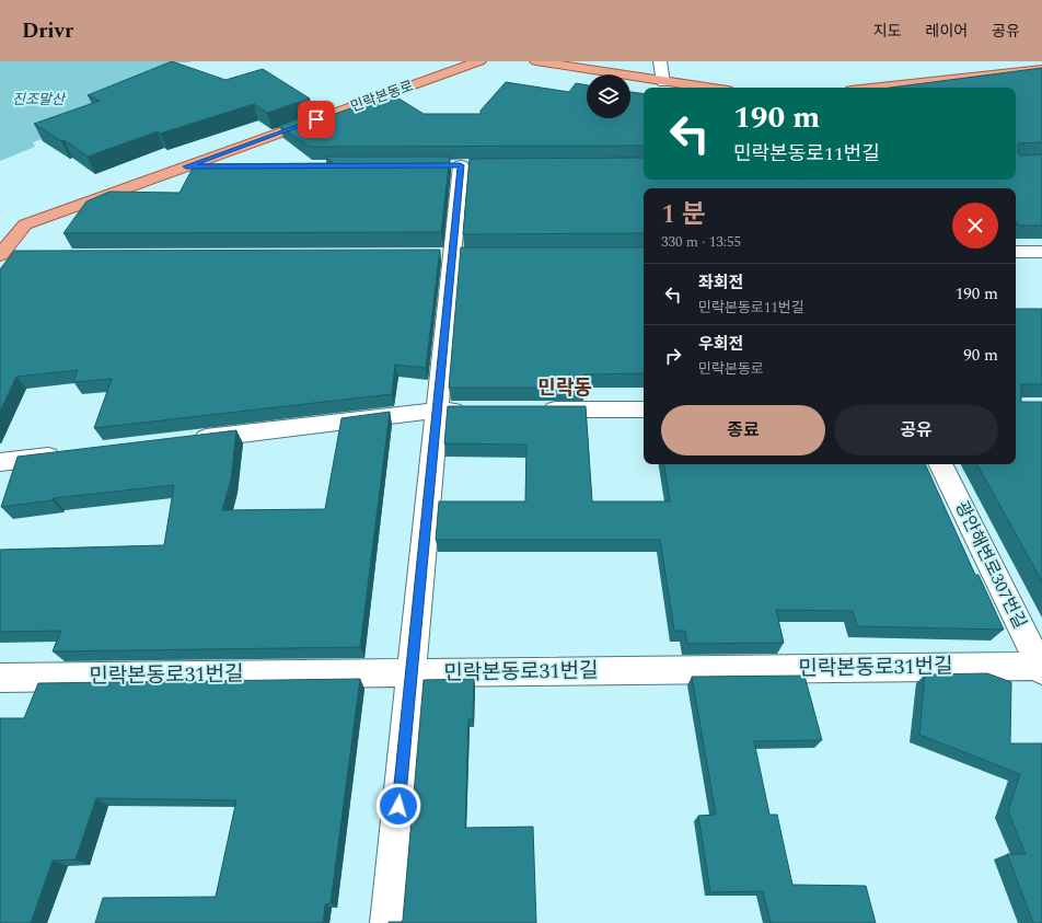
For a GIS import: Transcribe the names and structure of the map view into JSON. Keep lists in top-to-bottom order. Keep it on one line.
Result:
{"streets":{"main road":["민락본동로"],"street":["광안해변로307번길","민락본동로31번길"]},"crossings":[["광안해변로307번길","민락본동로31번길"]],"districts":["민락동"],"parks":["진조말산"],"page":{"header":"Drivr","nav":["지도","레이어","공유"],"turn":["190 m","민락본동로11번길"],"heading":["1 분","330 m · 13:55"],"list":[{"name":"좌회전","note":"민락본동로11번길","value":"190 m"},{"name":"우회전","note":"민락본동로","value":"90 m"}],"buttons":["종료","공유"]}}
